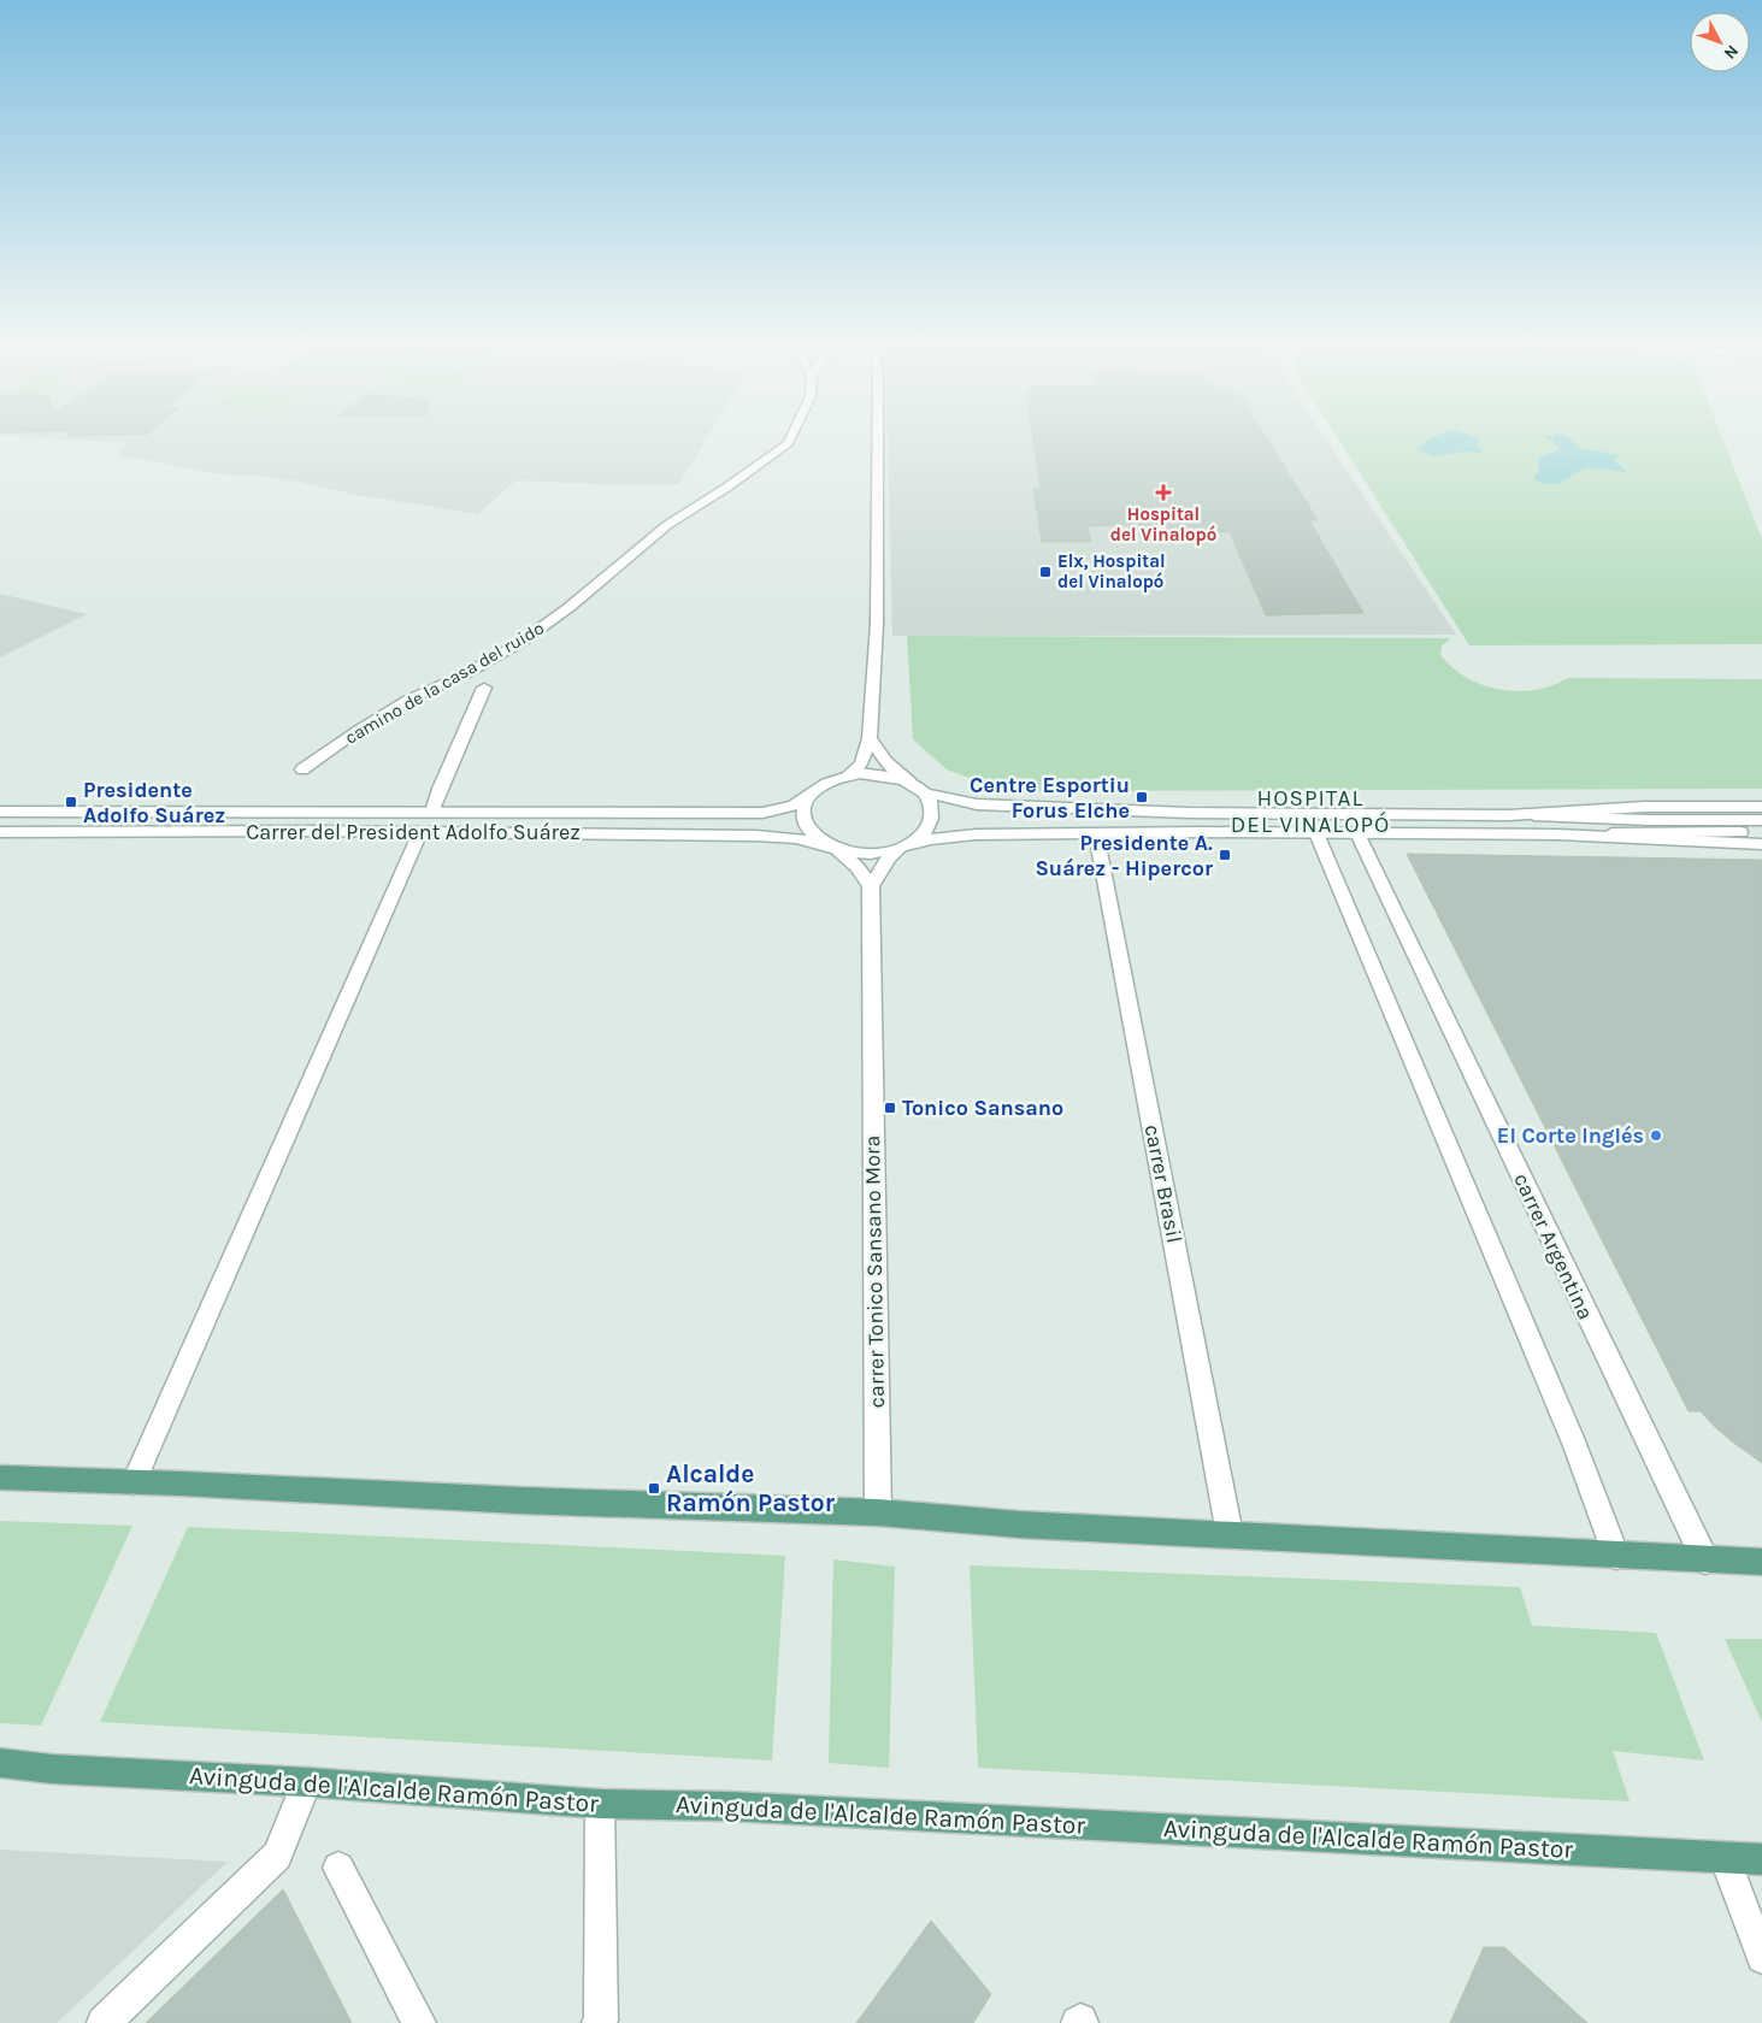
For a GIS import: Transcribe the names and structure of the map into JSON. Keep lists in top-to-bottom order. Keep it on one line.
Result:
{"streets":{"main road":["Avinguda de l'Alcalde Ramón Pastor"],"street":["camino de la casa del ruido","Carrer del President Adolfo Suárez","carrer Brasil","carrer Argentina","carrer Tonico Sansano Mora"]},"districts":["HOSPITAL DEL VINALOPÓ"],"places":{"health":["Hospital del Vinalopó"],"transit":["Elx, Hospital del Vinalopó","Centre Esportiu Forus Elche","Presidente Adolfo Suárez","Presidente A. Suárez - Hipercor","Tonico Sansano","Alcalde Ramón Pastor"],"other":["El Corte Inglés"]},"north":"bottom right"}
